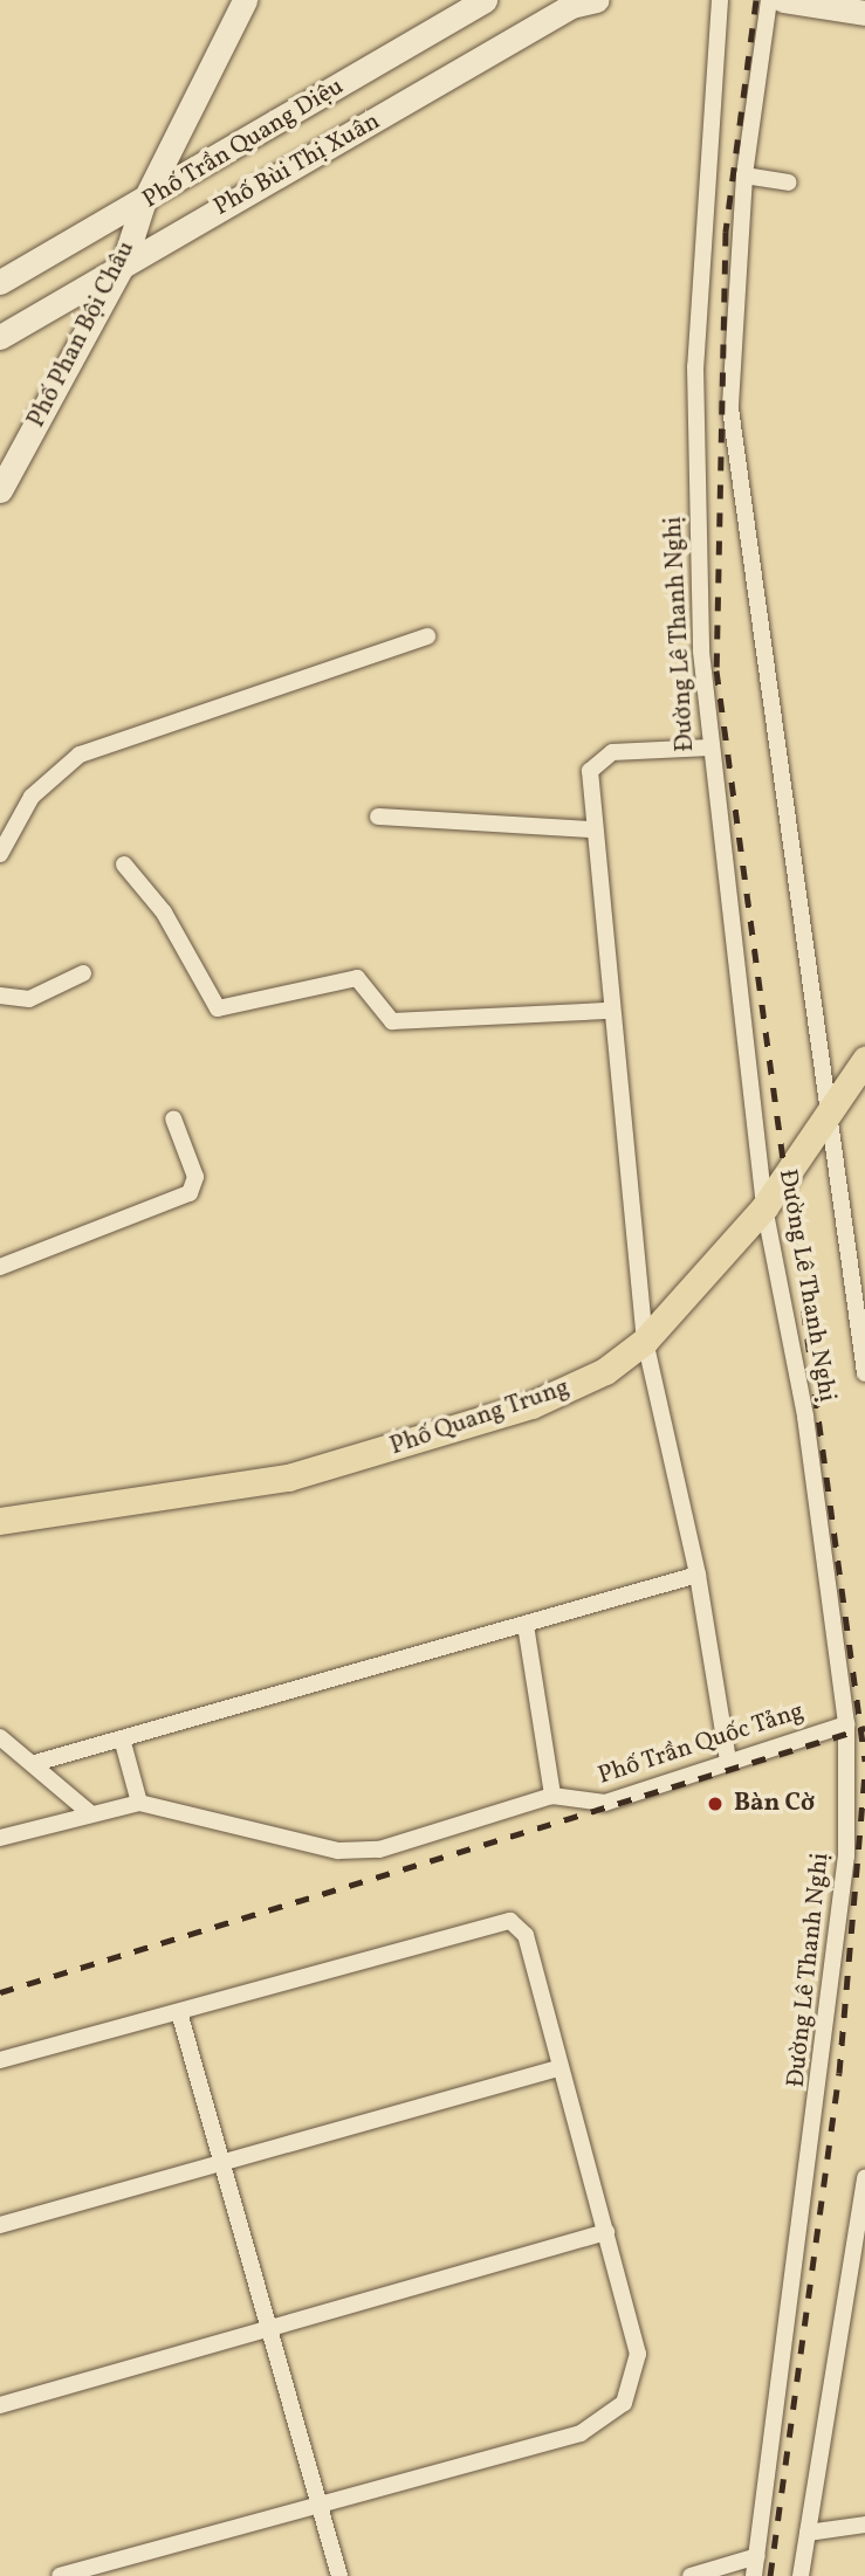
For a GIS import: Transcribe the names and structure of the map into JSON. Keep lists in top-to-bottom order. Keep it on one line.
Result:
{"streets":{"main road":["Phố Trần Quang Diệu","Phố Bùi Thị Xuân","Phố Phan Bội Châu","Phố Quang Trung"],"street":["Đường Lê Thanh Nghị","Phố Trần Quốc Tảng"]},"crossings":[["Phố Trần Quang Diệu","Phố Phan Bội Châu"],["Phố Bùi Thị Xuân","Phố Phan Bội Châu"],["Đường Lê Thanh Nghị","Phố Quang Trung"],["Đường Lê Thanh Nghị","Phố Trần Quốc Tảng"]],"places":["Bàn Cờ"]}
